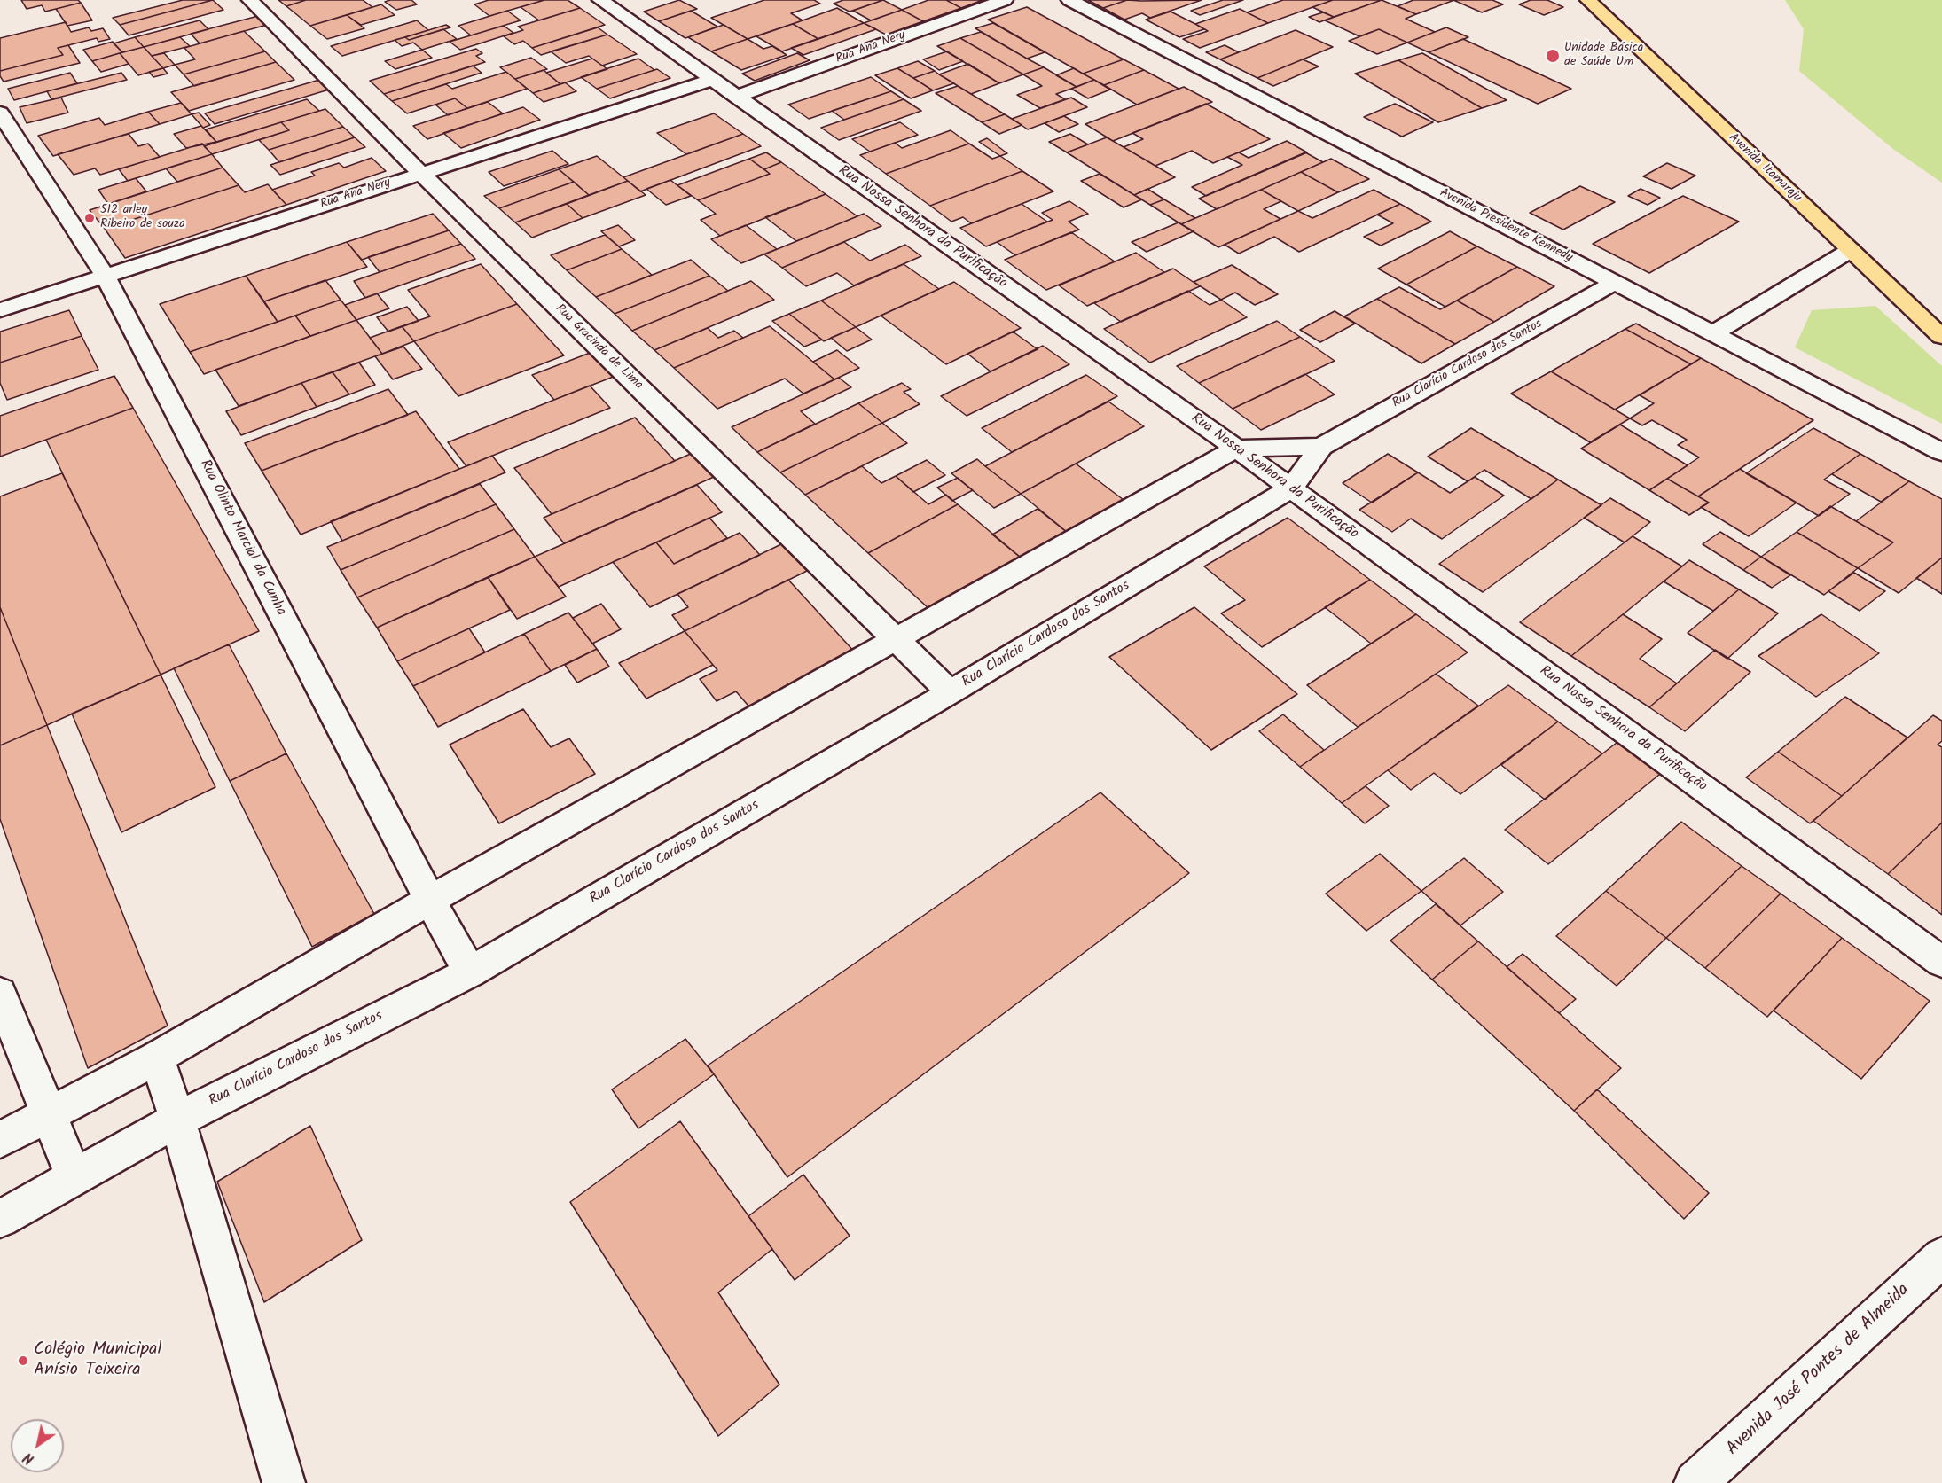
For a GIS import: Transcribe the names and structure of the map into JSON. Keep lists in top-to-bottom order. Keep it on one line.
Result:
{"streets":{"main road":["Avenida Itamaraju"],"street":["Rua Ana Nery","Avenida Presidente Kennedy","Rua Nossa Senhora da Purificação","Rua Gracinda de Lima","Rua Clarício Cardoso dos Santos","Rua Olinto Marcial da Cunha","Avenida José Pontes de Almeida"]},"crossings":[["Rua Ana Nery","Rua Nossa Senhora da Purificação"],["Rua Ana Nery","Rua Gracinda de Lima"],["Rua Ana Nery","Rua Olinto Marcial da Cunha"],["Avenida Presidente Kennedy","Rua Clarício Cardoso dos Santos"],["Rua Nossa Senhora da Purificação","Rua Clarício Cardoso dos Santos"],["Rua Gracinda de Lima","Rua Clarício Cardoso dos Santos"],["Rua Clarício Cardoso dos Santos","Rua Olinto Marcial da Cunha"]],"places":["Unidade Básica de Saúde Um","512 arley Ribeiro de souza","Colégio Municipal Anísio Teixeira"],"north":"bottom left"}
